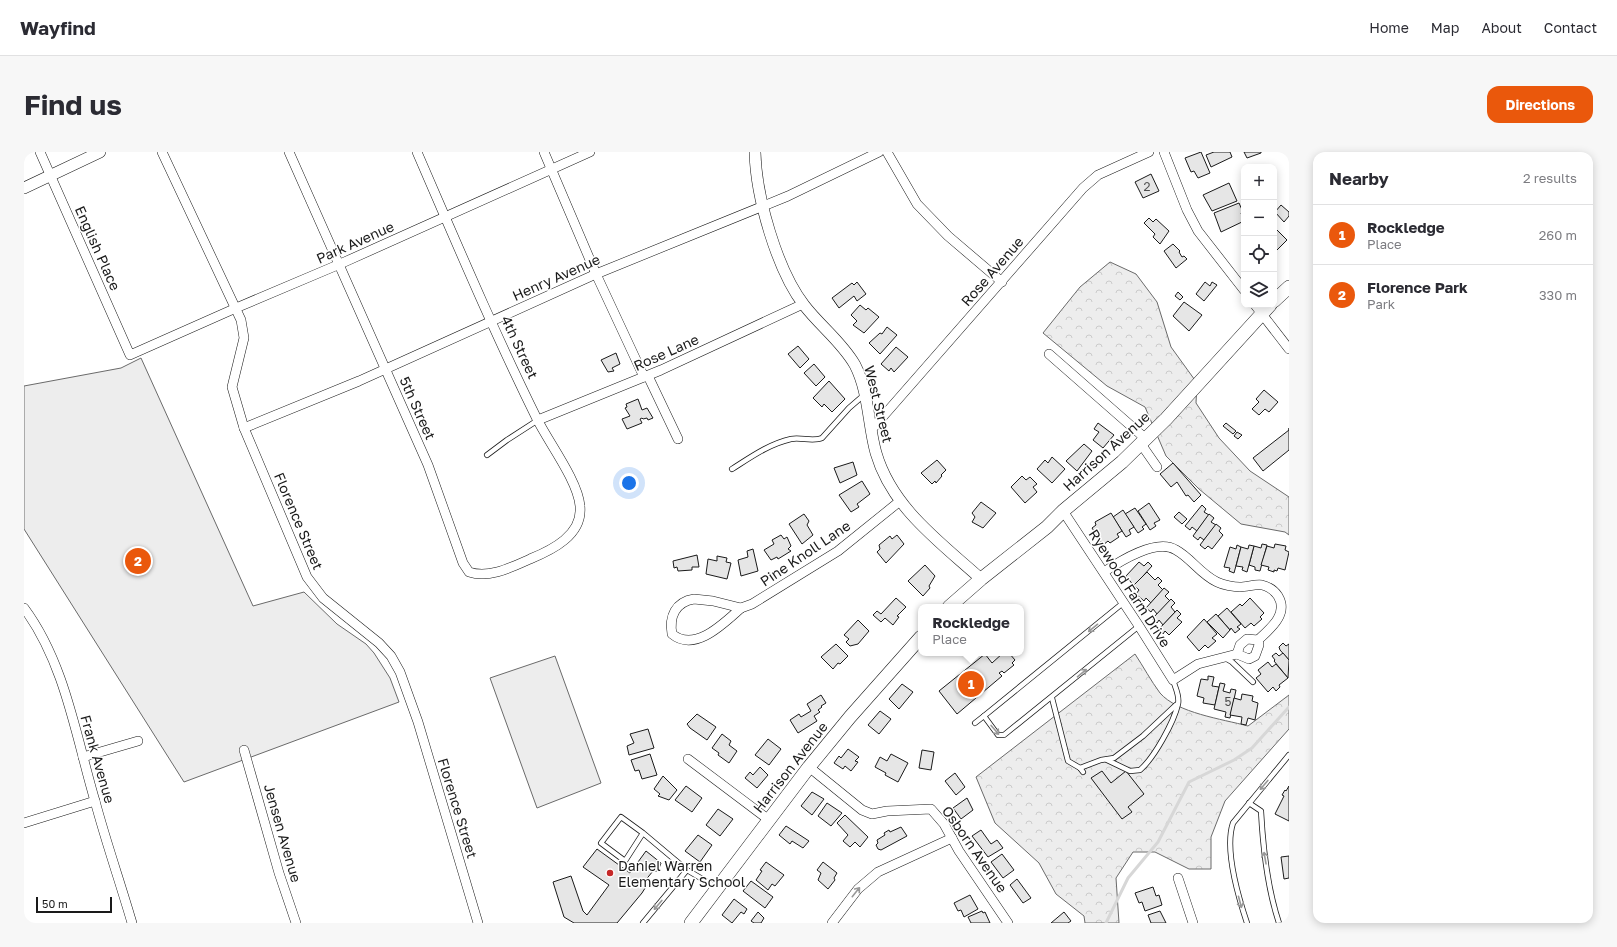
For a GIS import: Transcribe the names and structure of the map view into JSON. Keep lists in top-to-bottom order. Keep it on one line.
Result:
{"streets":{"main road":["Harrison Avenue"],"street":["Park Avenue","English Place","Rose Avenue","Henry Avenue","4th Street","Rose Lane","West Street","5th Street","Florence Street","Pine Knoll Lane","Ryewood Farm Drive","Frank Avenue","Jensen Avenue","Osborn Avenue"]},"crossings":[["Park Avenue","English Place"],["Park Avenue","4th Street"],["Park Avenue","5th Street"],["Park Avenue","Florence Street"],["Rose Avenue","West Street"],["Henry Avenue","4th Street"],["Henry Avenue","West Street"],["Henry Avenue","5th Street"],["Henry Avenue","Florence Street"],["4th Street","Rose Lane"],["4th Street","5th Street"],["Rose Lane","West Street"],["West Street","Harrison Avenue"],["West Street","Pine Knoll Lane"],["Harrison Avenue","Ryewood Farm Drive"],["Harrison Avenue","Osborn Avenue"]],"places":["Daniel Warren Elementary School"],"house_numbers":["2","5"],"scale_bar":"50 m","page":{"header":"Wayfind","nav":["Home","Map","About","Contact"],"buttons":"Directions","title":"Find us","heading":["Nearby","2 results"],"map_buttons":["+","−"],"list":[{"mark":"1","name":"Rockledge","note":"Place","value":"260 m"},{"mark":"2","name":"Florence Park","note":"Park","value":"330 m"}],"pins":["2","1"],"popup":["Rockledge","Place"],"scale":"50 m"}}
